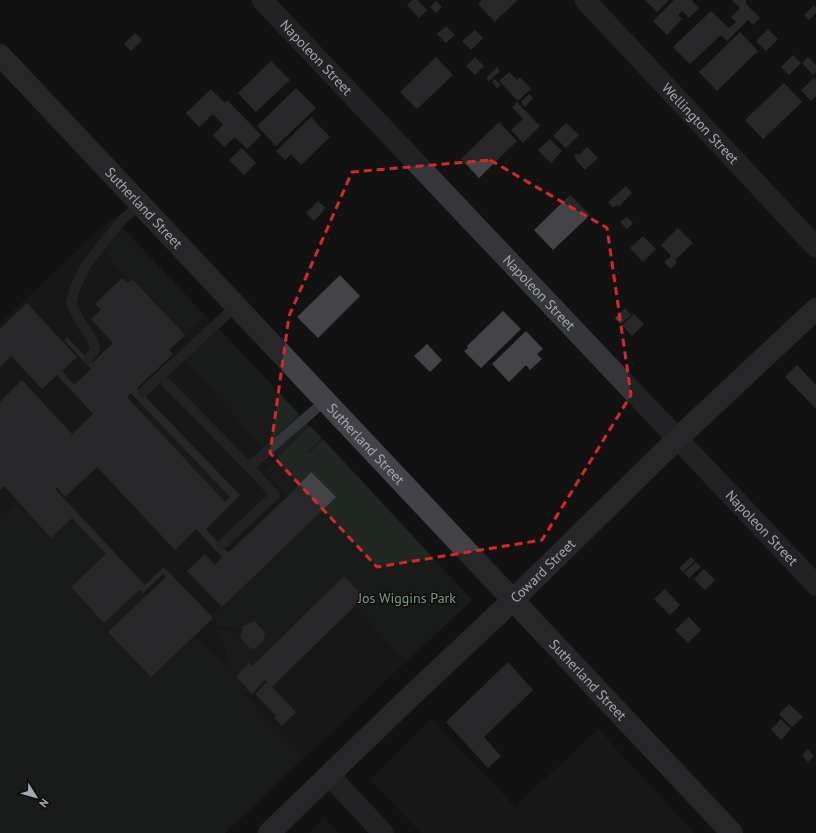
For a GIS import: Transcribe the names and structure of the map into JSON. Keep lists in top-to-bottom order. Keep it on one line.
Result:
{"streets":{"street":["Napoleon Street","Wellington Street","Sutherland Street","Coward Street"]},"crossings":[["Napoleon Street","Coward Street"],["Sutherland Street","Coward Street"]],"parks":["Jos Wiggins Park"],"north":"bottom right"}
